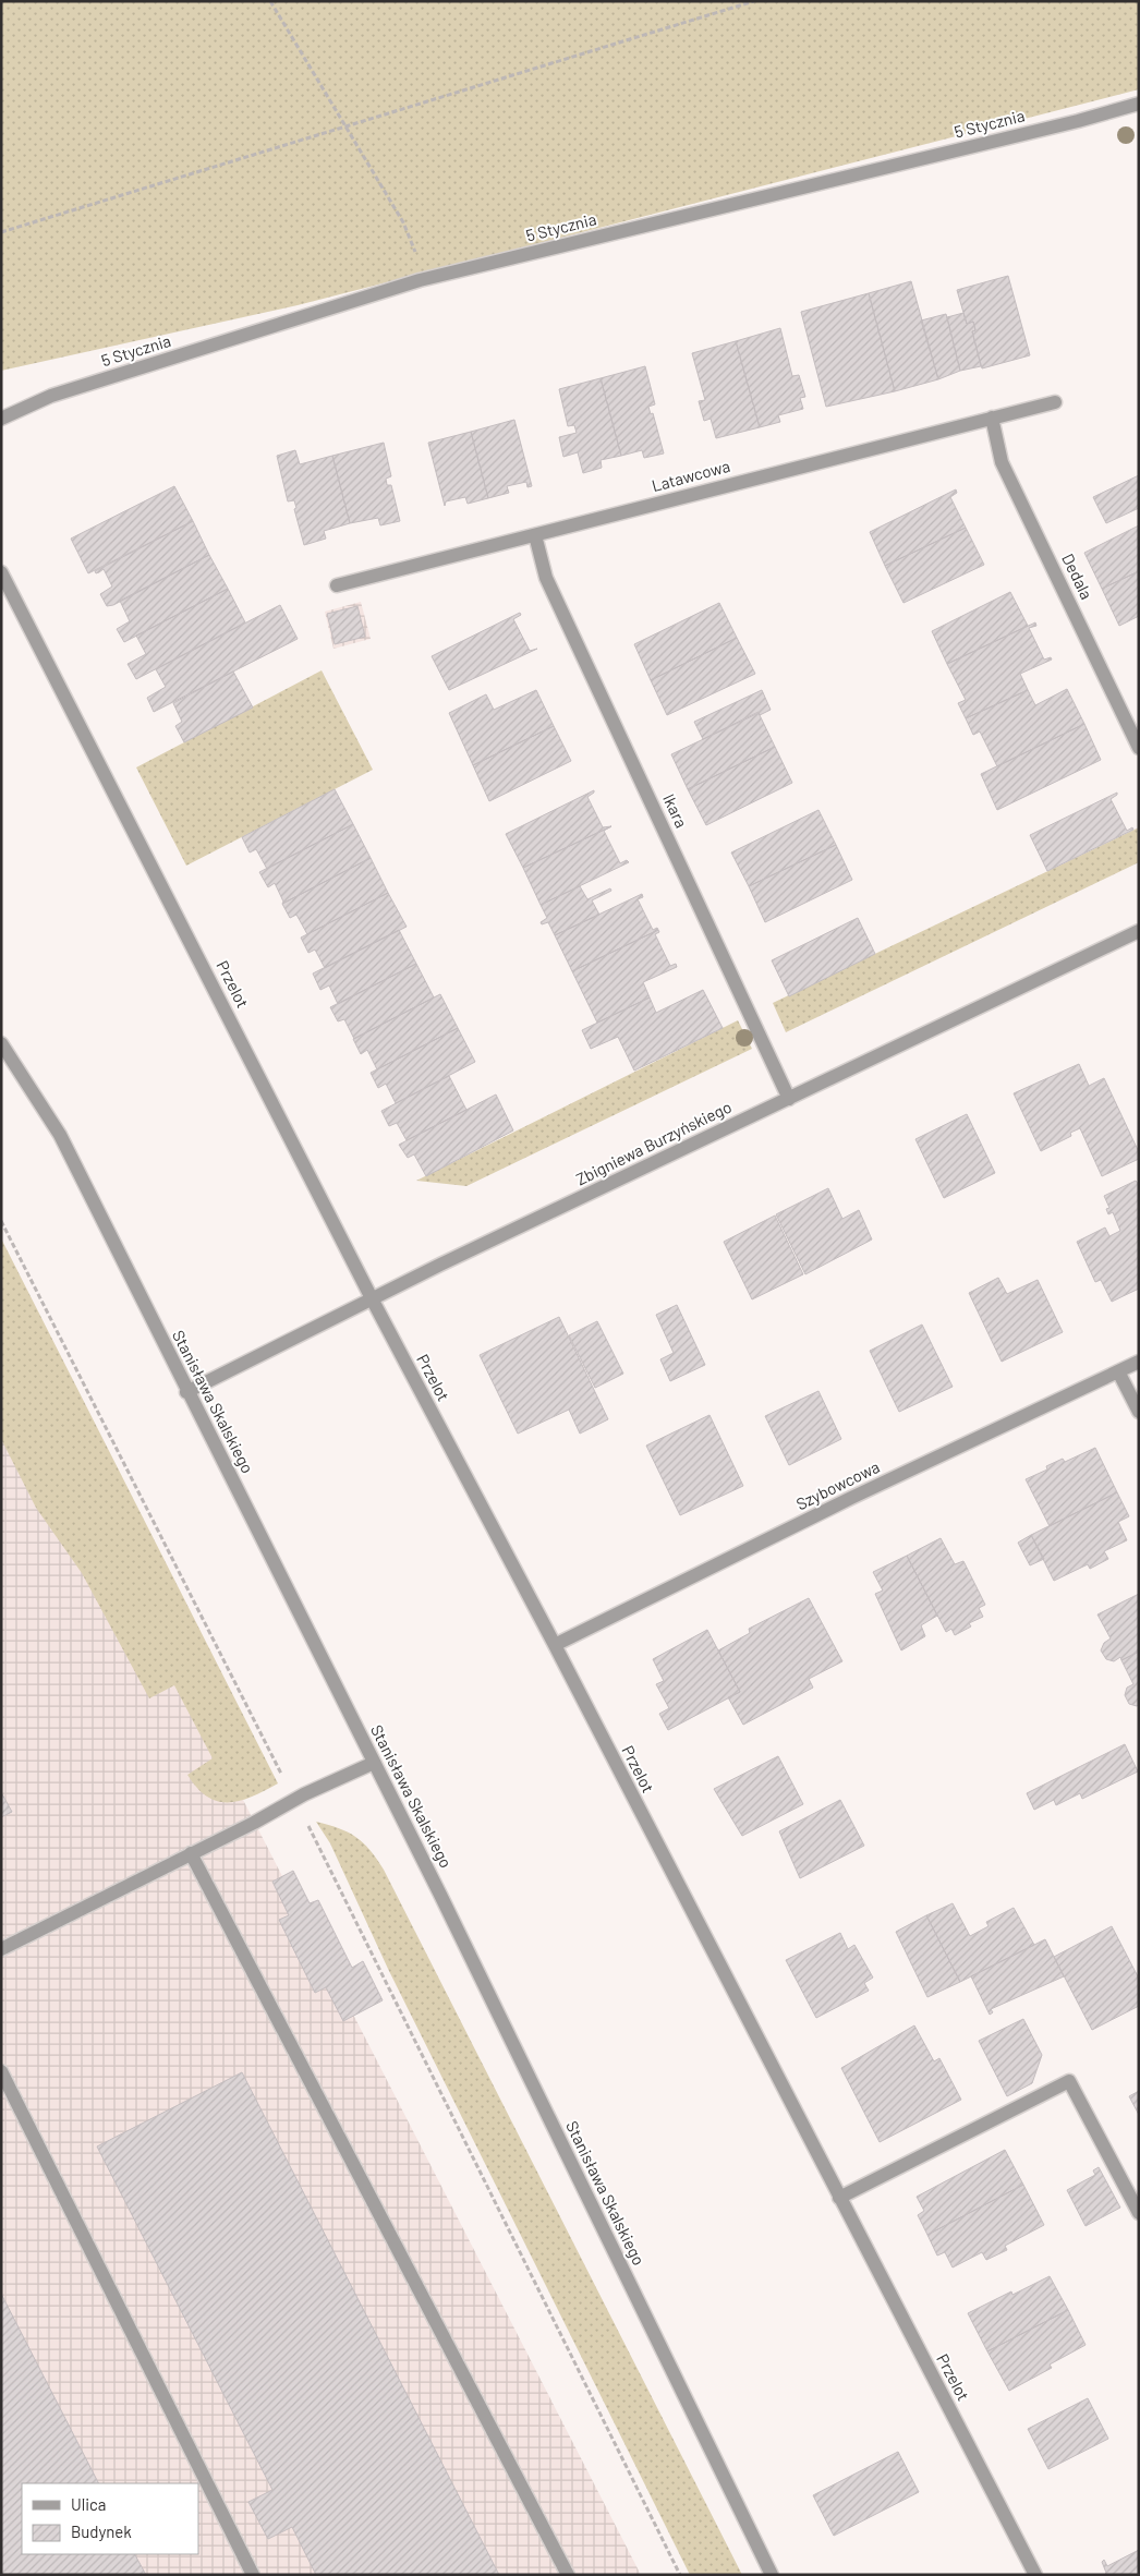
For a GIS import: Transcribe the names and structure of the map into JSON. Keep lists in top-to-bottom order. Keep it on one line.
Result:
{"streets":{"street":["5 Stycznia","Latawcowa","Dedala","Ikara","Przelot","Zbigniewa Burzyńskiego","Stanisława Skalskiego","Szybowcowa"]},"crossings":[["Latawcowa","Dedala"],["Latawcowa","Ikara"],["Ikara","Zbigniewa Burzyńskiego"],["Przelot","Zbigniewa Burzyńskiego"],["Przelot","Szybowcowa"],["Zbigniewa Burzyńskiego","Stanisława Skalskiego"]],"legend":["Ulica","Budynek"]}
